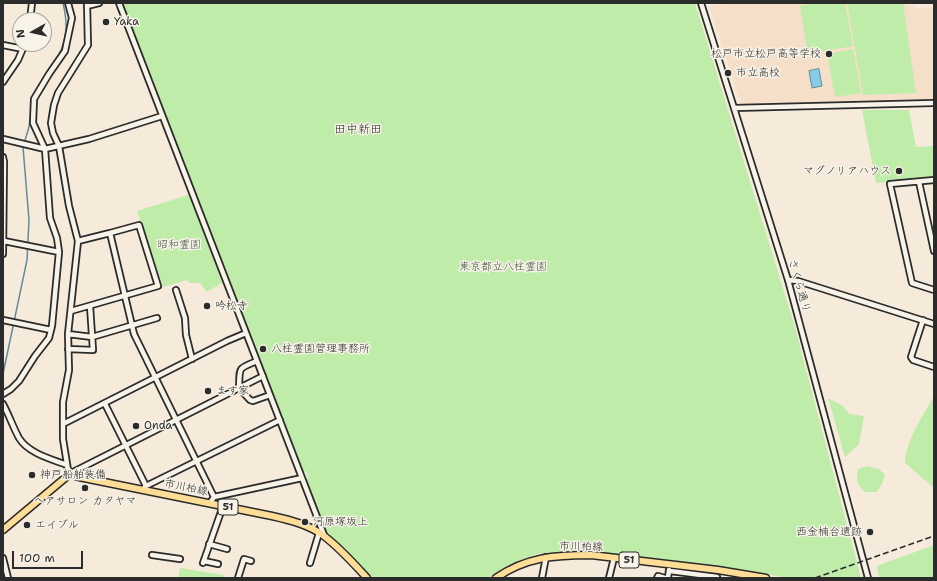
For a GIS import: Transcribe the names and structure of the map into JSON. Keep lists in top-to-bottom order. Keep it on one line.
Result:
{"streets":{"main road":["市川柏線","51"],"street":["さくら通り"]},"districts":["田中新田"],"parks":["昭和霊園","東京都立八柱霊園"],"places":["Yaka","松戸市立松戸高等学校","市立高校","マグノリアハウス","吟松寺","八柱霊園管理事務所","ます家","Onda","神戸船舶装備","ヘアサロン カタヤマ","河原塚坂上","エイブル","西金楠台遺跡"],"scale_bar":"100 m","north":"left"}
